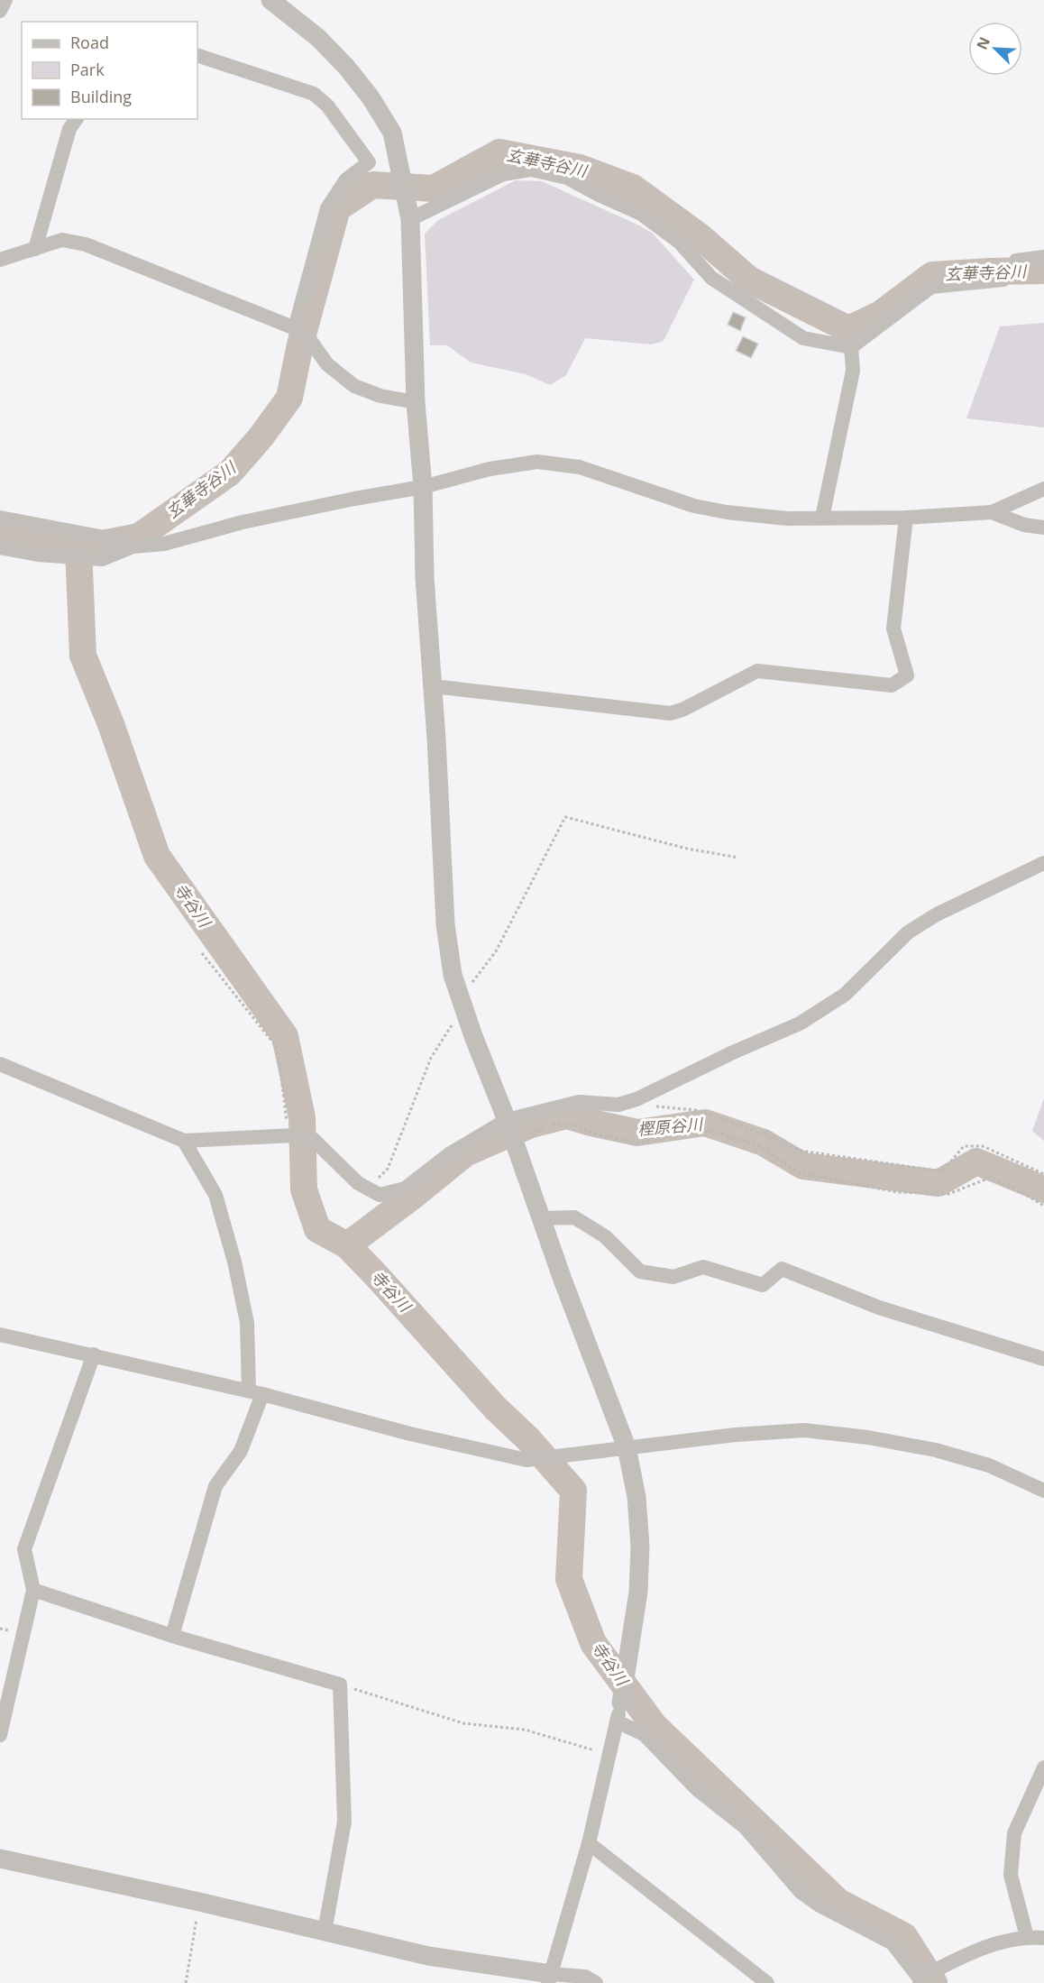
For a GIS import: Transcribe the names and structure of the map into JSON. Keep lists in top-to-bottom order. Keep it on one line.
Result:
{"water":["玄華寺谷川","寺谷川","樫原谷川"],"legend":["Road","Park","Building"],"north":"top left"}
